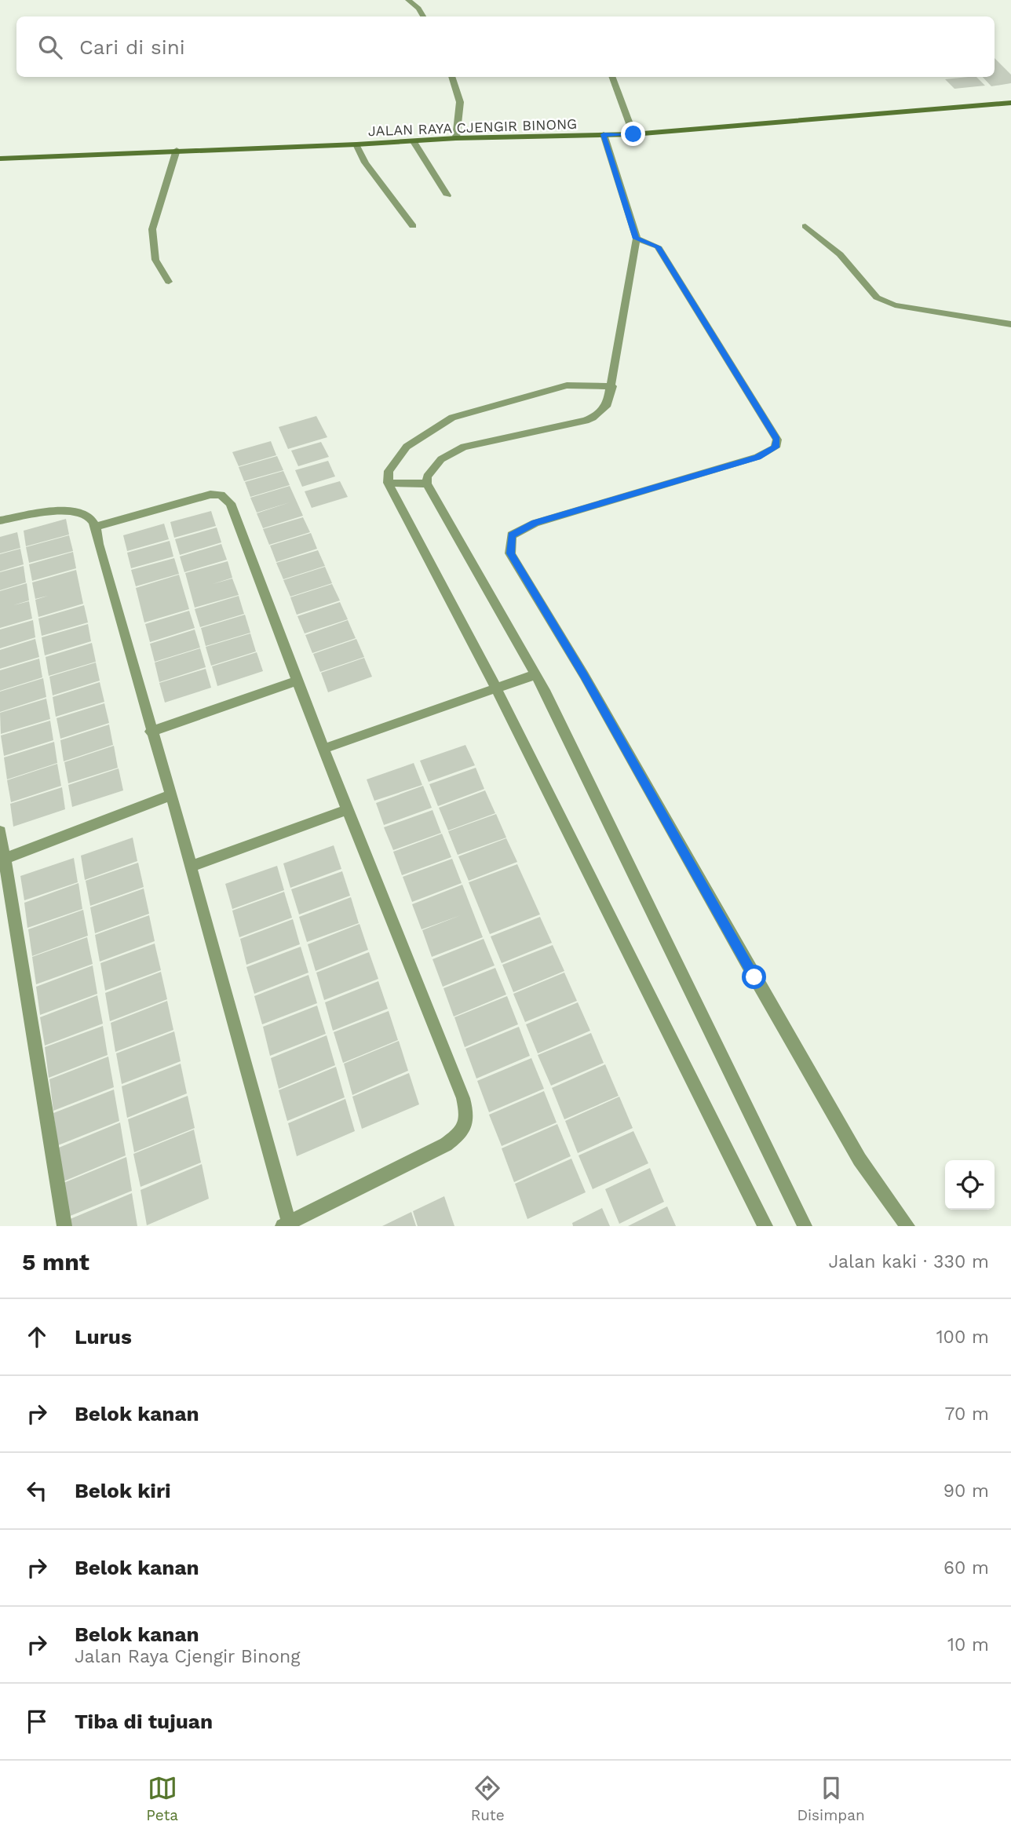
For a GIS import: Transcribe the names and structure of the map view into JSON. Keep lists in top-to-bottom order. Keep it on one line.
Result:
{"streets":{"main road":["JALAN RAYA CJENGIR BINONG"]},"page":{"search":"Cari di sini","heading":["5 mnt","Jalan kaki · 330 m"],"list":[["Lurus","100 m"],["Belok kanan","70 m"],["Belok kiri","90 m"],["Belok kanan","60 m"],["Belok kanan","Jalan Raya Cjengir Binong","10 m"],"Tiba di tujuan"],"nav":["Peta","Rute","Disimpan"]}}
